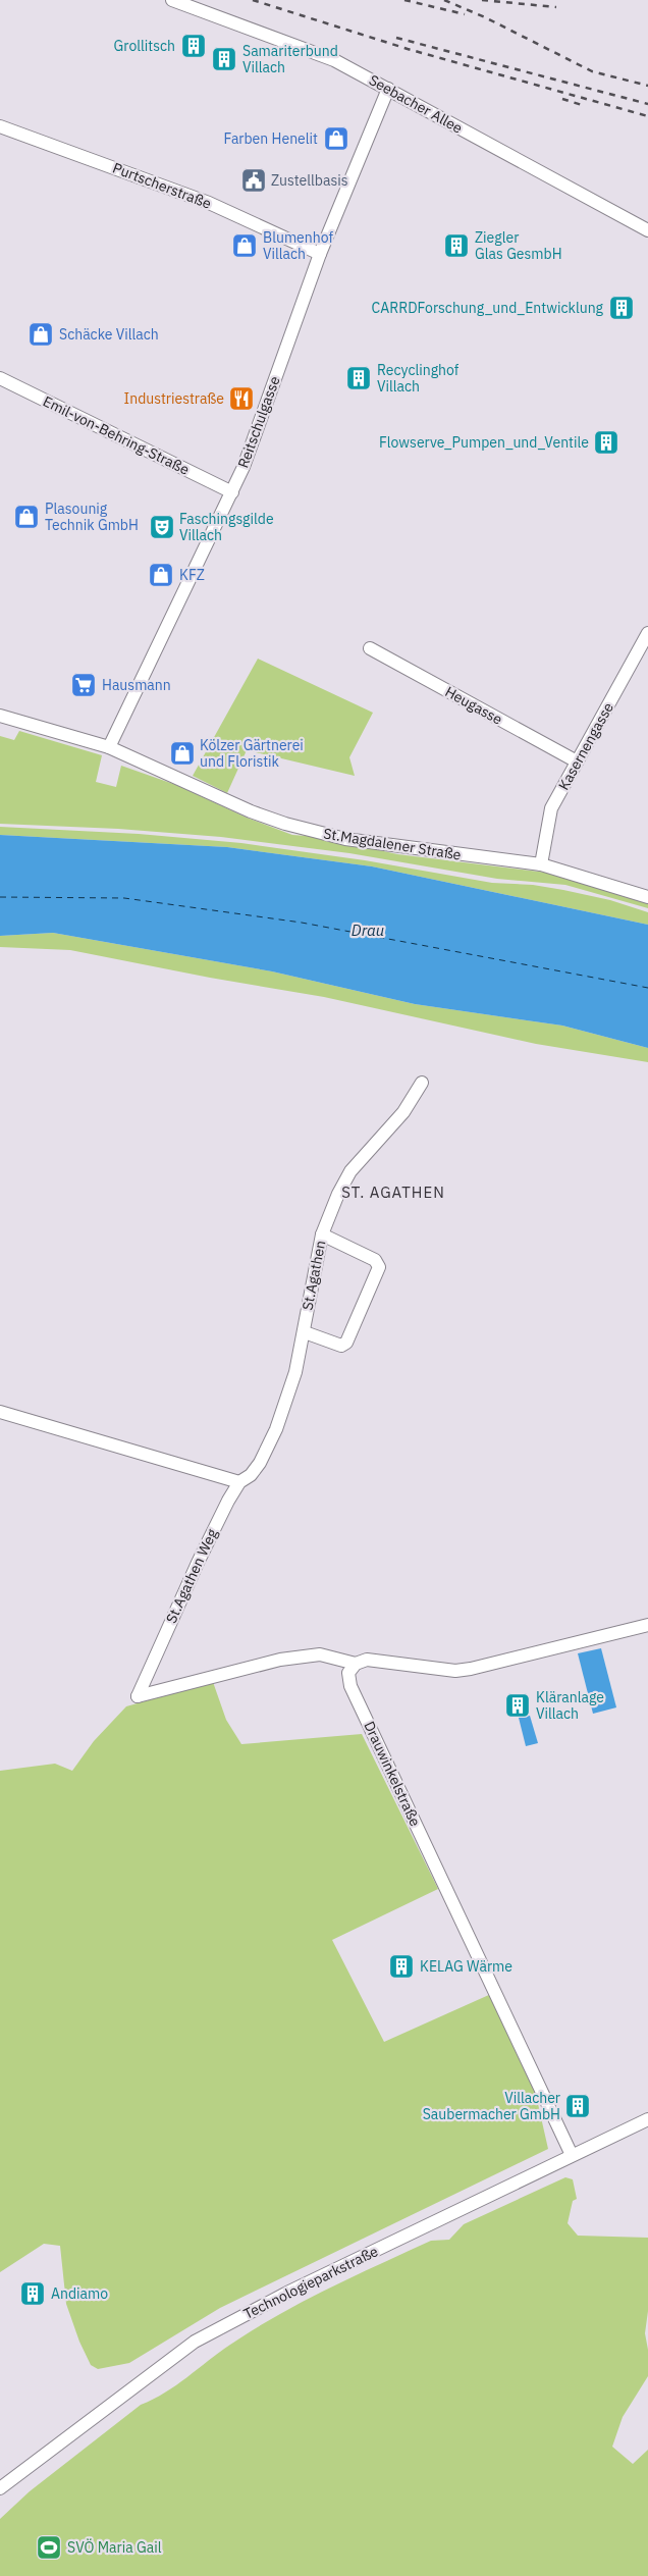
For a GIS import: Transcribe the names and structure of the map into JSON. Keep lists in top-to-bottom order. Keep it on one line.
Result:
{"streets":{"street":["Seebacher Allee","Purtscherstraße","Reitschulgasse","Emil-von-Behring-Straße","Heugasse","Kasernengasse","St.Magdalener Straße","St.Agathen","St.Agathen Weg","Drauwinkelstraße","Technologieparkstraße"]},"crossings":[["Seebacher Allee","Reitschulgasse"],["Purtscherstraße","Reitschulgasse"],["Reitschulgasse","Emil-von-Behring-Straße"],["Reitschulgasse","St.Magdalener Straße"],["Heugasse","Kasernengasse"],["Kasernengasse","St.Magdalener Straße"],["St.Agathen","St.Agathen Weg"],["St.Agathen Weg","Drauwinkelstraße"],["Drauwinkelstraße","Technologieparkstraße"]],"districts":["ST. AGATHEN"],"water":["Drau"],"places":{"building":["Grollitsch","Samariterbund Villach","Ziegler Glas GesmbH","CARRDForschung_und_Entwicklung","Recyclinghof Villach","Flowserve_Pumpen_und_Ventile","Kläranlage Villach","KELAG Wärme","Villacher Saubermacher GmbH","Andiamo"],"shop":["Farben Henelit","Blumenhof Villach","Schäcke Villach","Plasounig Technik GmbH","KFZ","Kölzer Gärtnerei und Floristik"],"public building":["Zustellbasis"],"restaurant":["Industriestraße"],"theatre":["Faschingsgilde Villach"],"supermarket":["Hausmann"],"sports":["SVÖ Maria Gail"]}}
